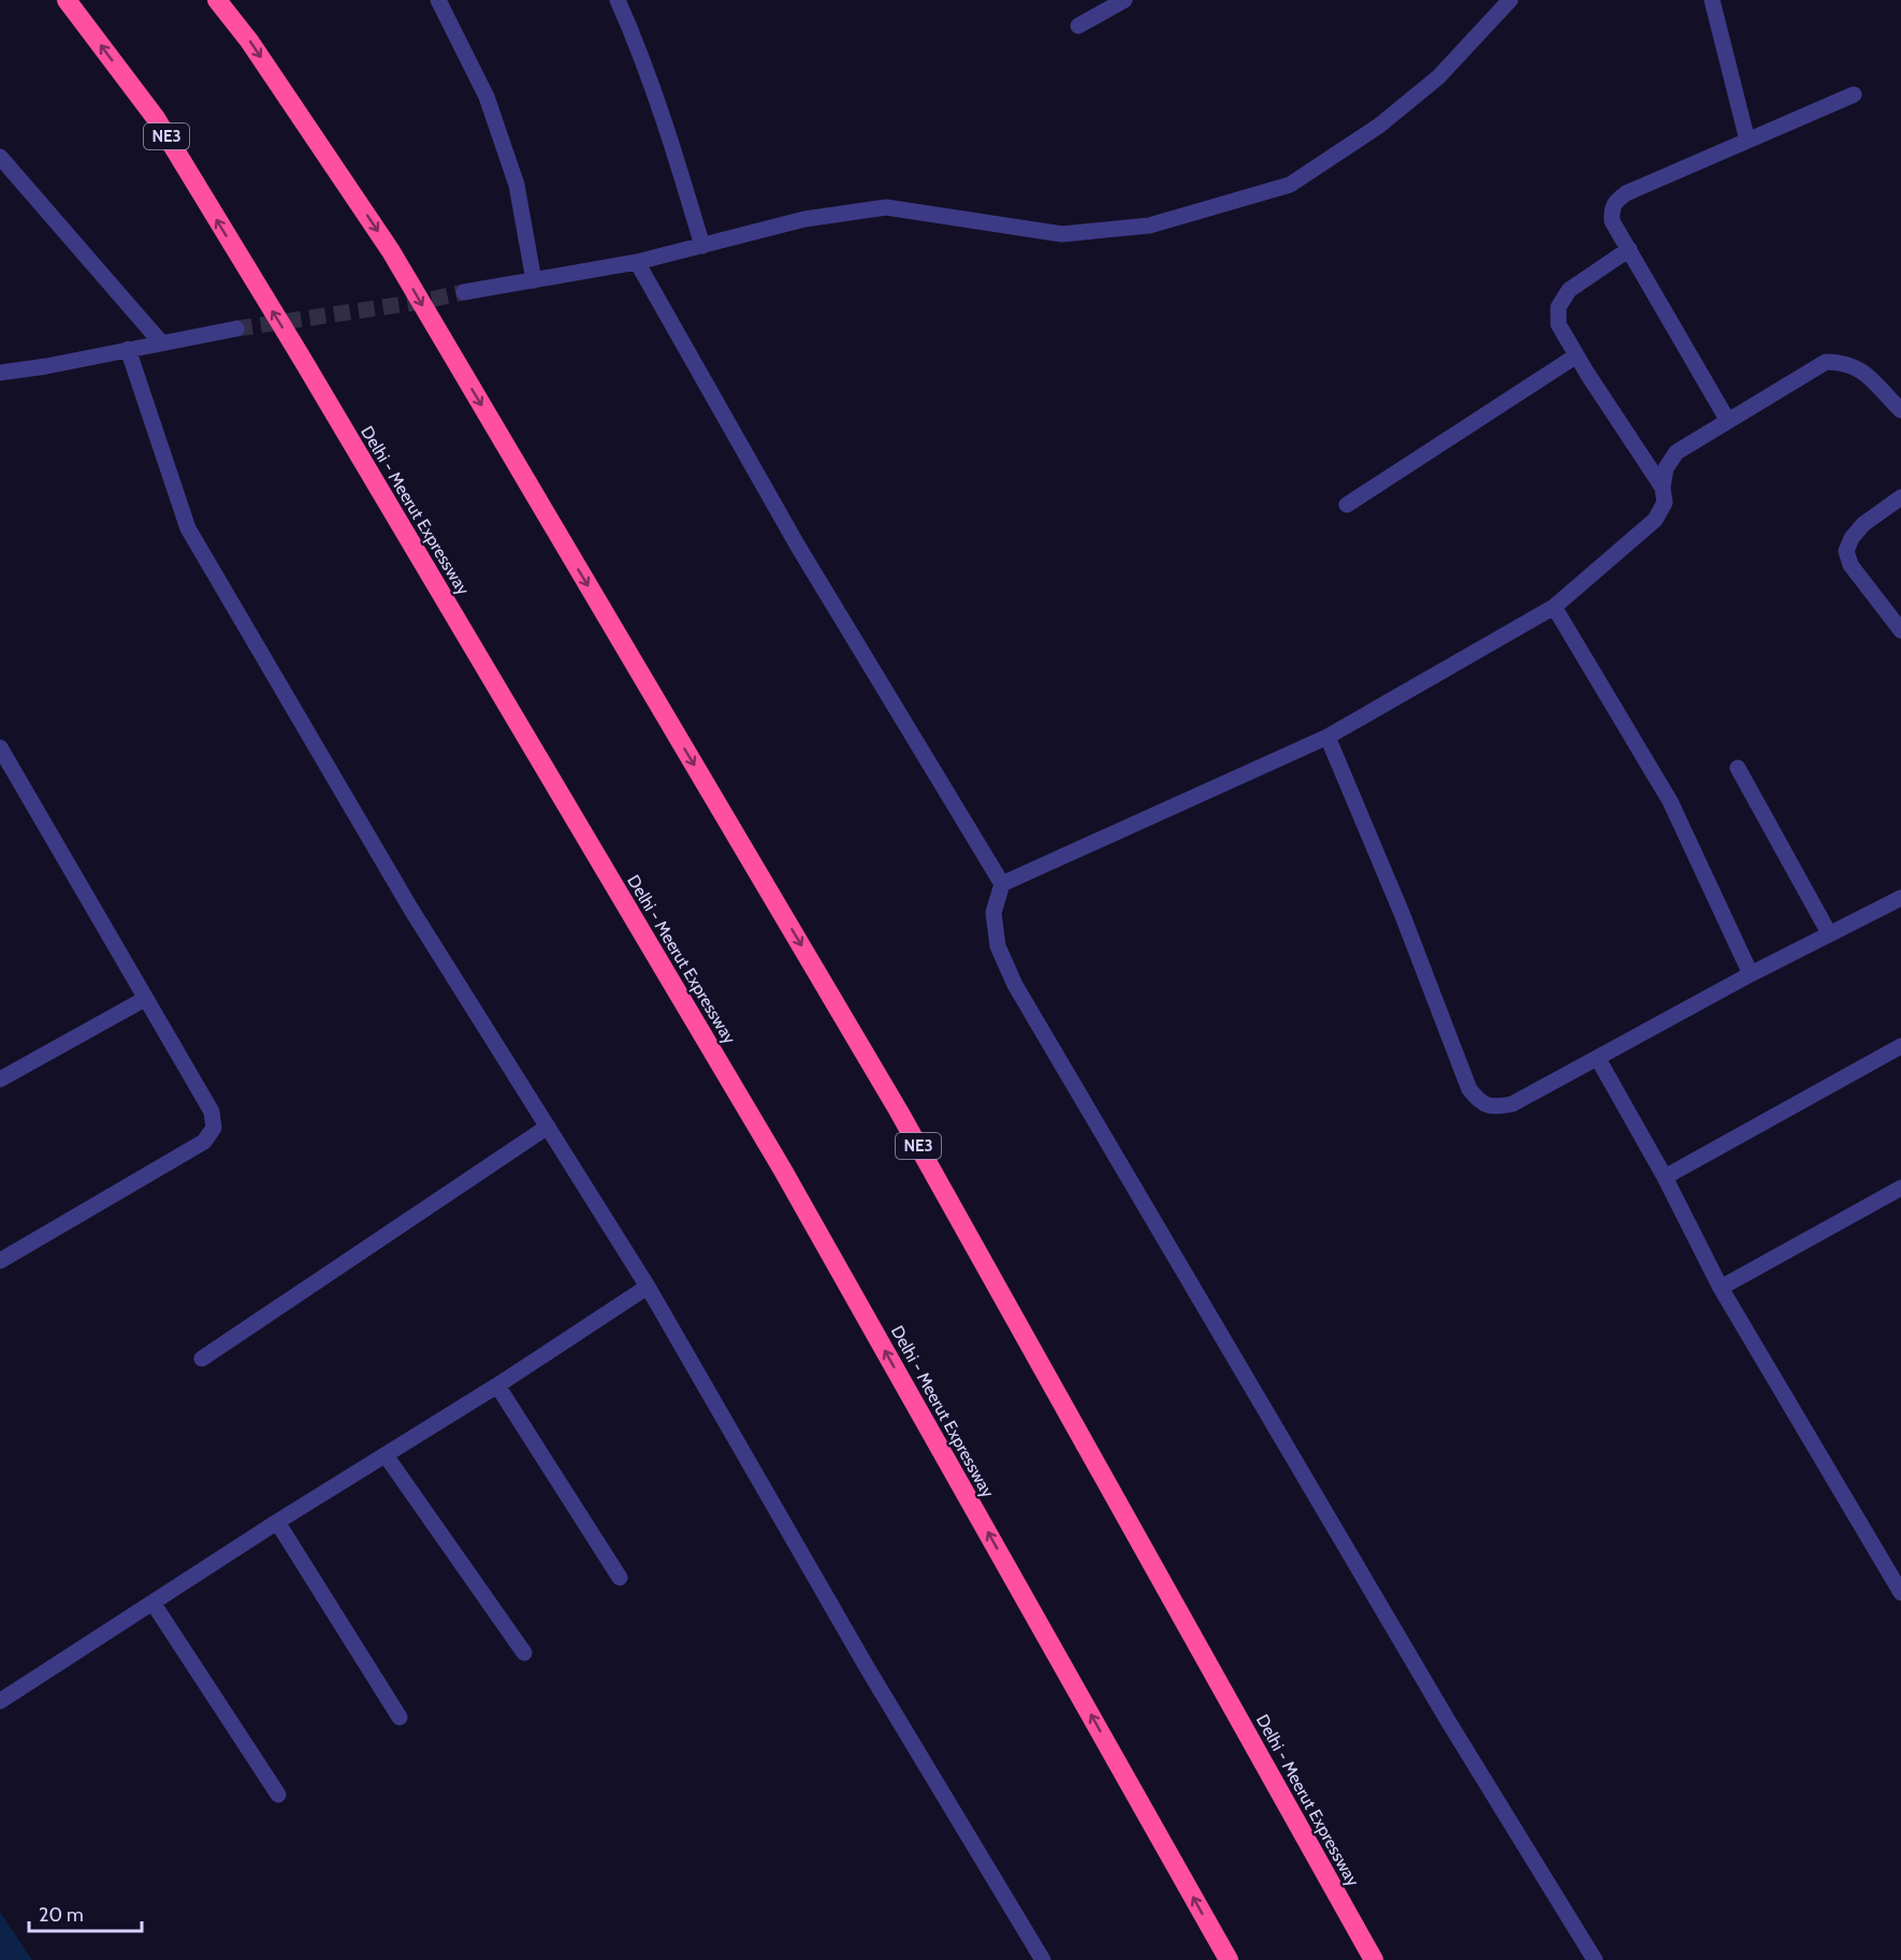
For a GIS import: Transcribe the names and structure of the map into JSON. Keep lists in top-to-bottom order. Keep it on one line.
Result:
{"streets":{"highway":["NE3","Delhi - Meerut Expressway"]},"scale_bar":"20 m"}
